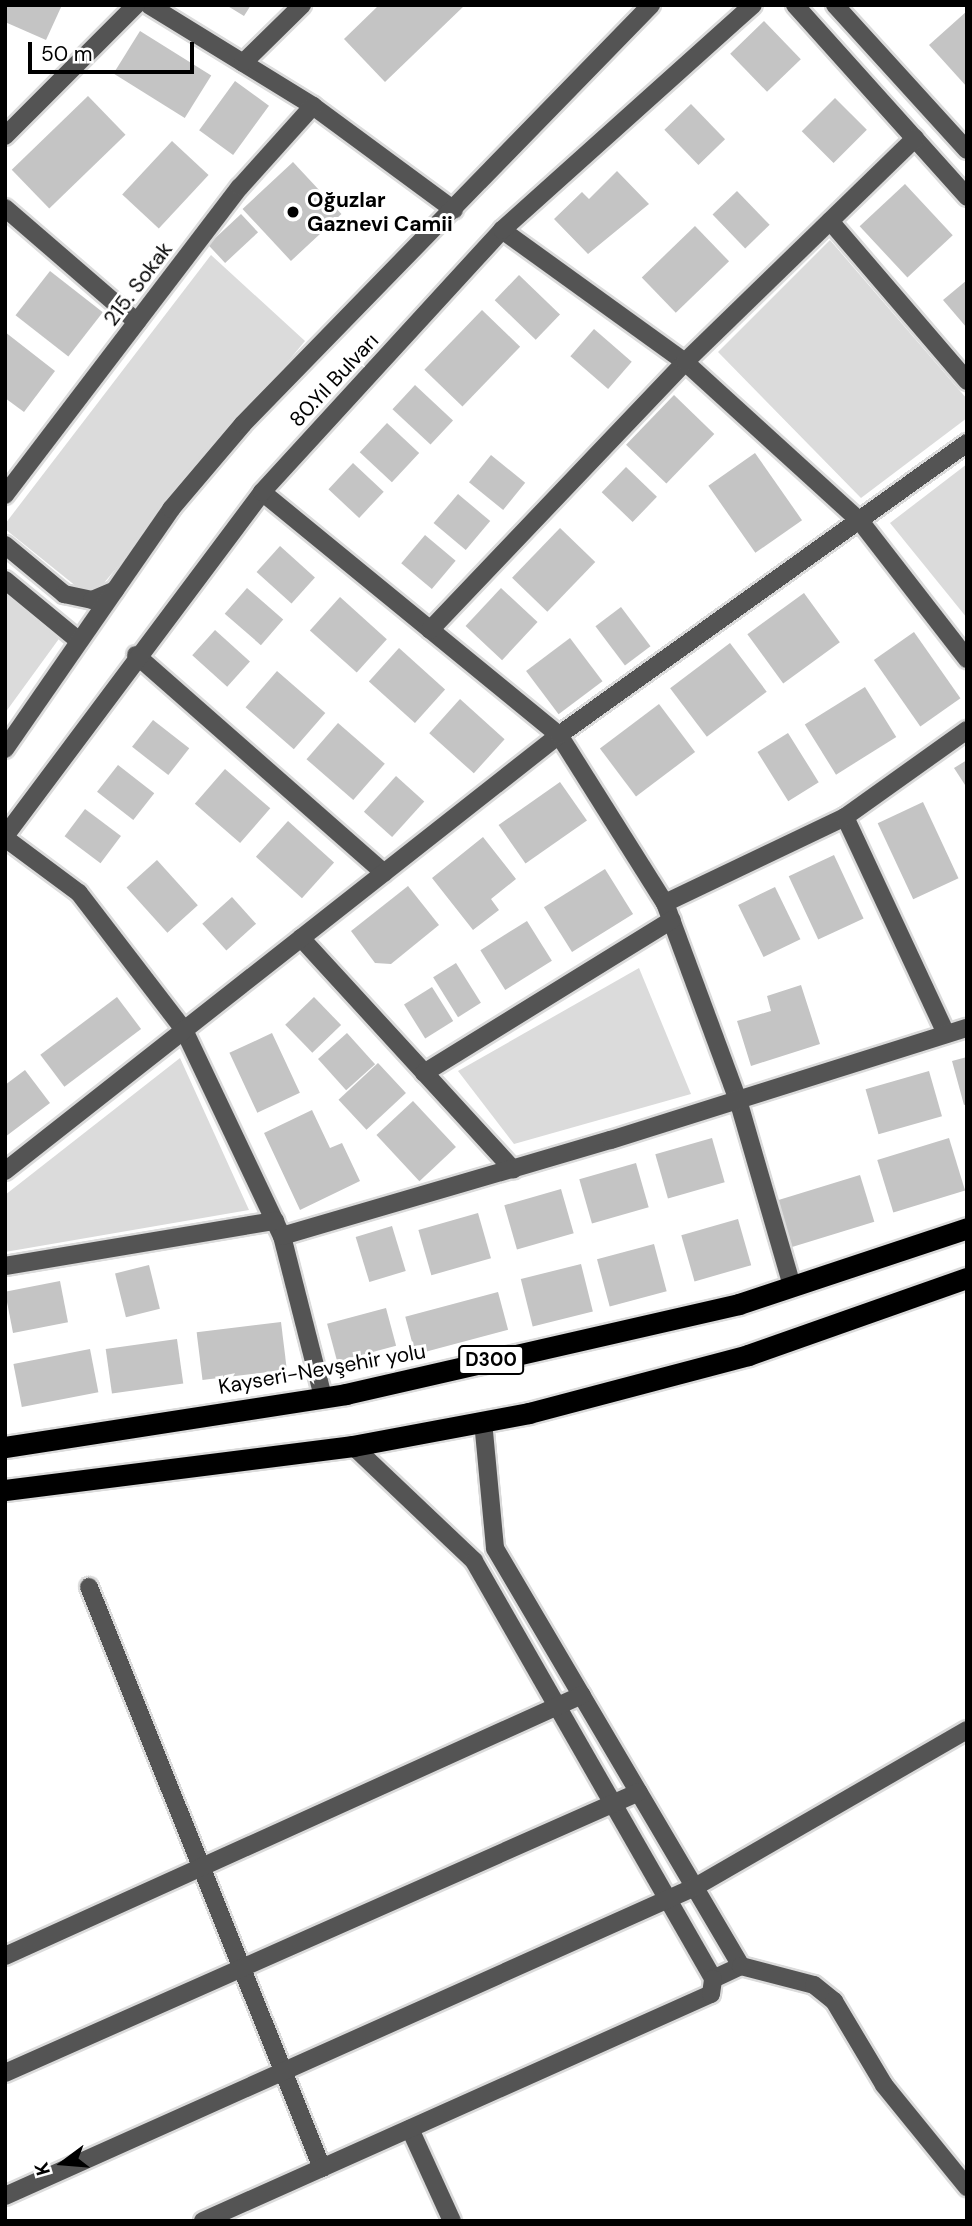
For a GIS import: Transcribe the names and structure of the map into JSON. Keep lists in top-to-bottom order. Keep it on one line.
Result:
{"streets":{"highway":["D300","Kayseri-Nevşehir yolu"],"street":["215. Sokak","80.Yıl Bulvarı"]},"places":["Oğuzlar Gaznevi Camii"],"scale_bar":"50 m","north":"left"}
